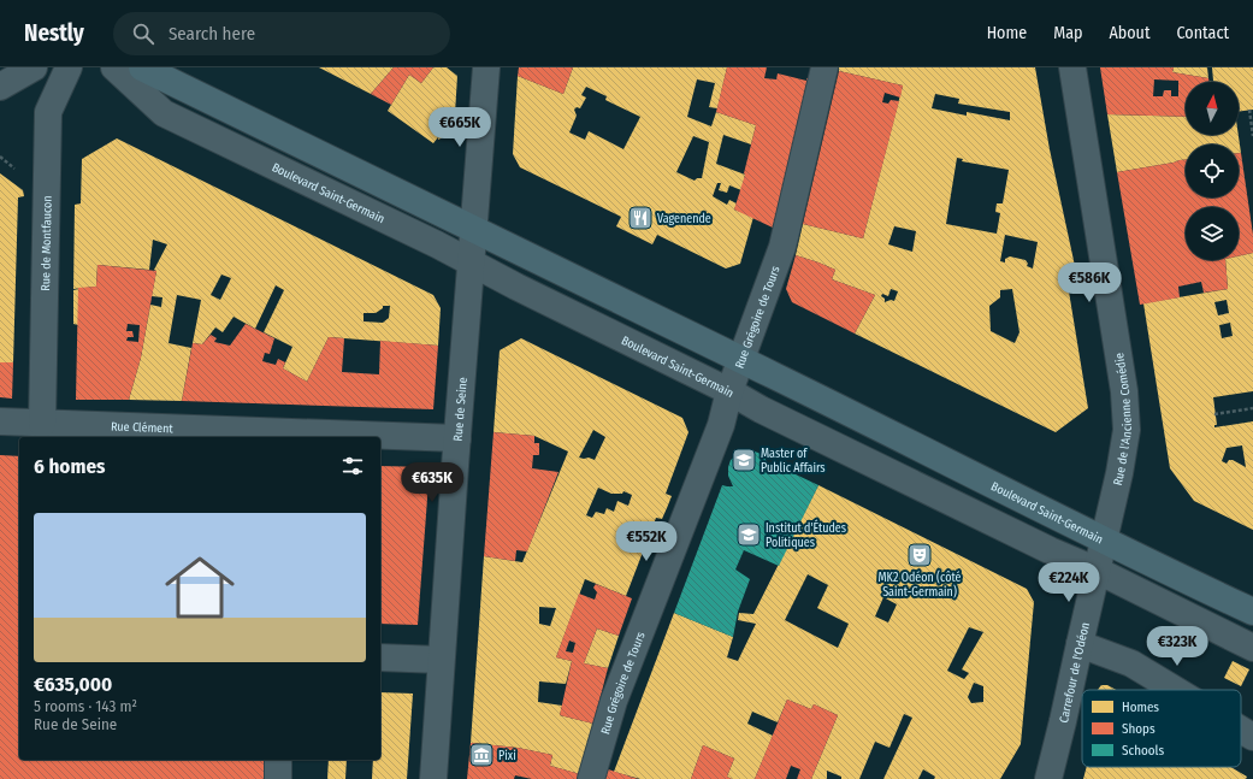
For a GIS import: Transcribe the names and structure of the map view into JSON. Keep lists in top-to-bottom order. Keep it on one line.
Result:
{"streets":{"main road":["Boulevard Saint-Germain"],"street":["Rue de Montfaucon","Rue Grégoire de Tours","Rue de Seine","Rue de l'Ancienne Comédie","Rue Clément","Carrefour de l'Odéon"]},"crossings":[["Boulevard Saint-Germain","Rue Grégoire de Tours"],["Boulevard Saint-Germain","Rue de Seine"],["Boulevard Saint-Germain","Rue de l'Ancienne Comédie"],["Boulevard Saint-Germain","Carrefour de l'Odéon"],["Rue de Montfaucon","Rue Clément"],["Rue de Seine","Rue Clément"],["Rue de l'Ancienne Comédie","Carrefour de l'Odéon"]],"places":{"restaurant":["Vagenende"],"school or university":["Master of Public Affairs","Institut d'Études Politiques"],"theatre":["MK2 Odéon (côté Saint-Germain)"],"museum":["Pixi"]},"legend":["Homes","Shops","Schools"],"north":"top","page":{"header":"Nestly","search":"Search here","nav":["Home","Map","About","Contact"],"price":["€665K","€586K","€635K","€552K","€224K","€323K"],"heading":"6 homes","list":[{"name":"€635,000","note":"5 rooms · 143 m² · Rue de Seine"}]}}
